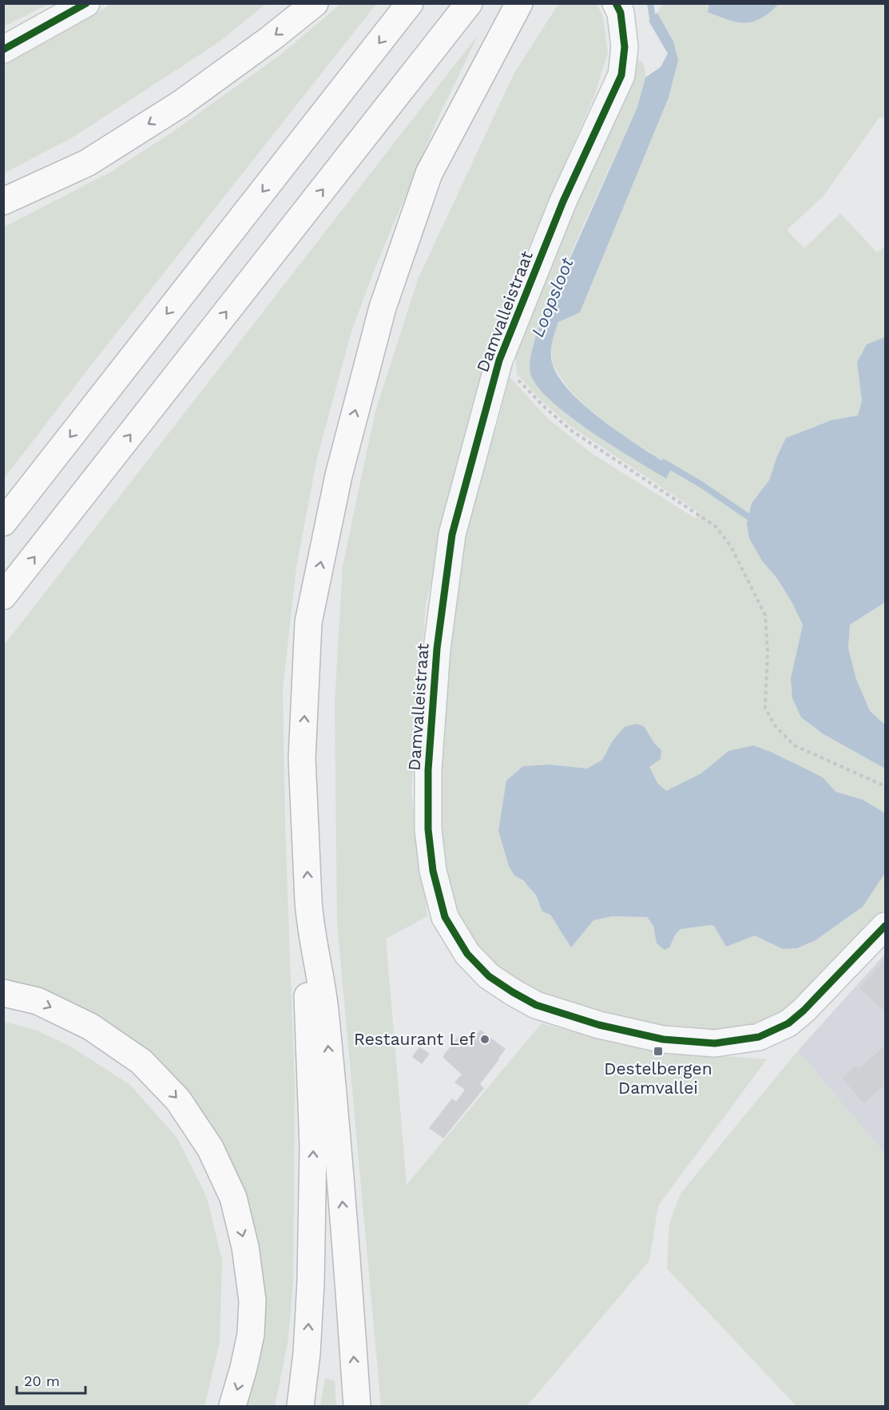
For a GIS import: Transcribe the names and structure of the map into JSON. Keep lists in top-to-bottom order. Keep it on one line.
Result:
{"streets":{"street":["Damvalleistraat"]},"water":["Loopsloot"],"places":{"other":["Restaurant Lef"],"transit":["Destelbergen Damvallei"]},"scale_bar":"20 m"}
